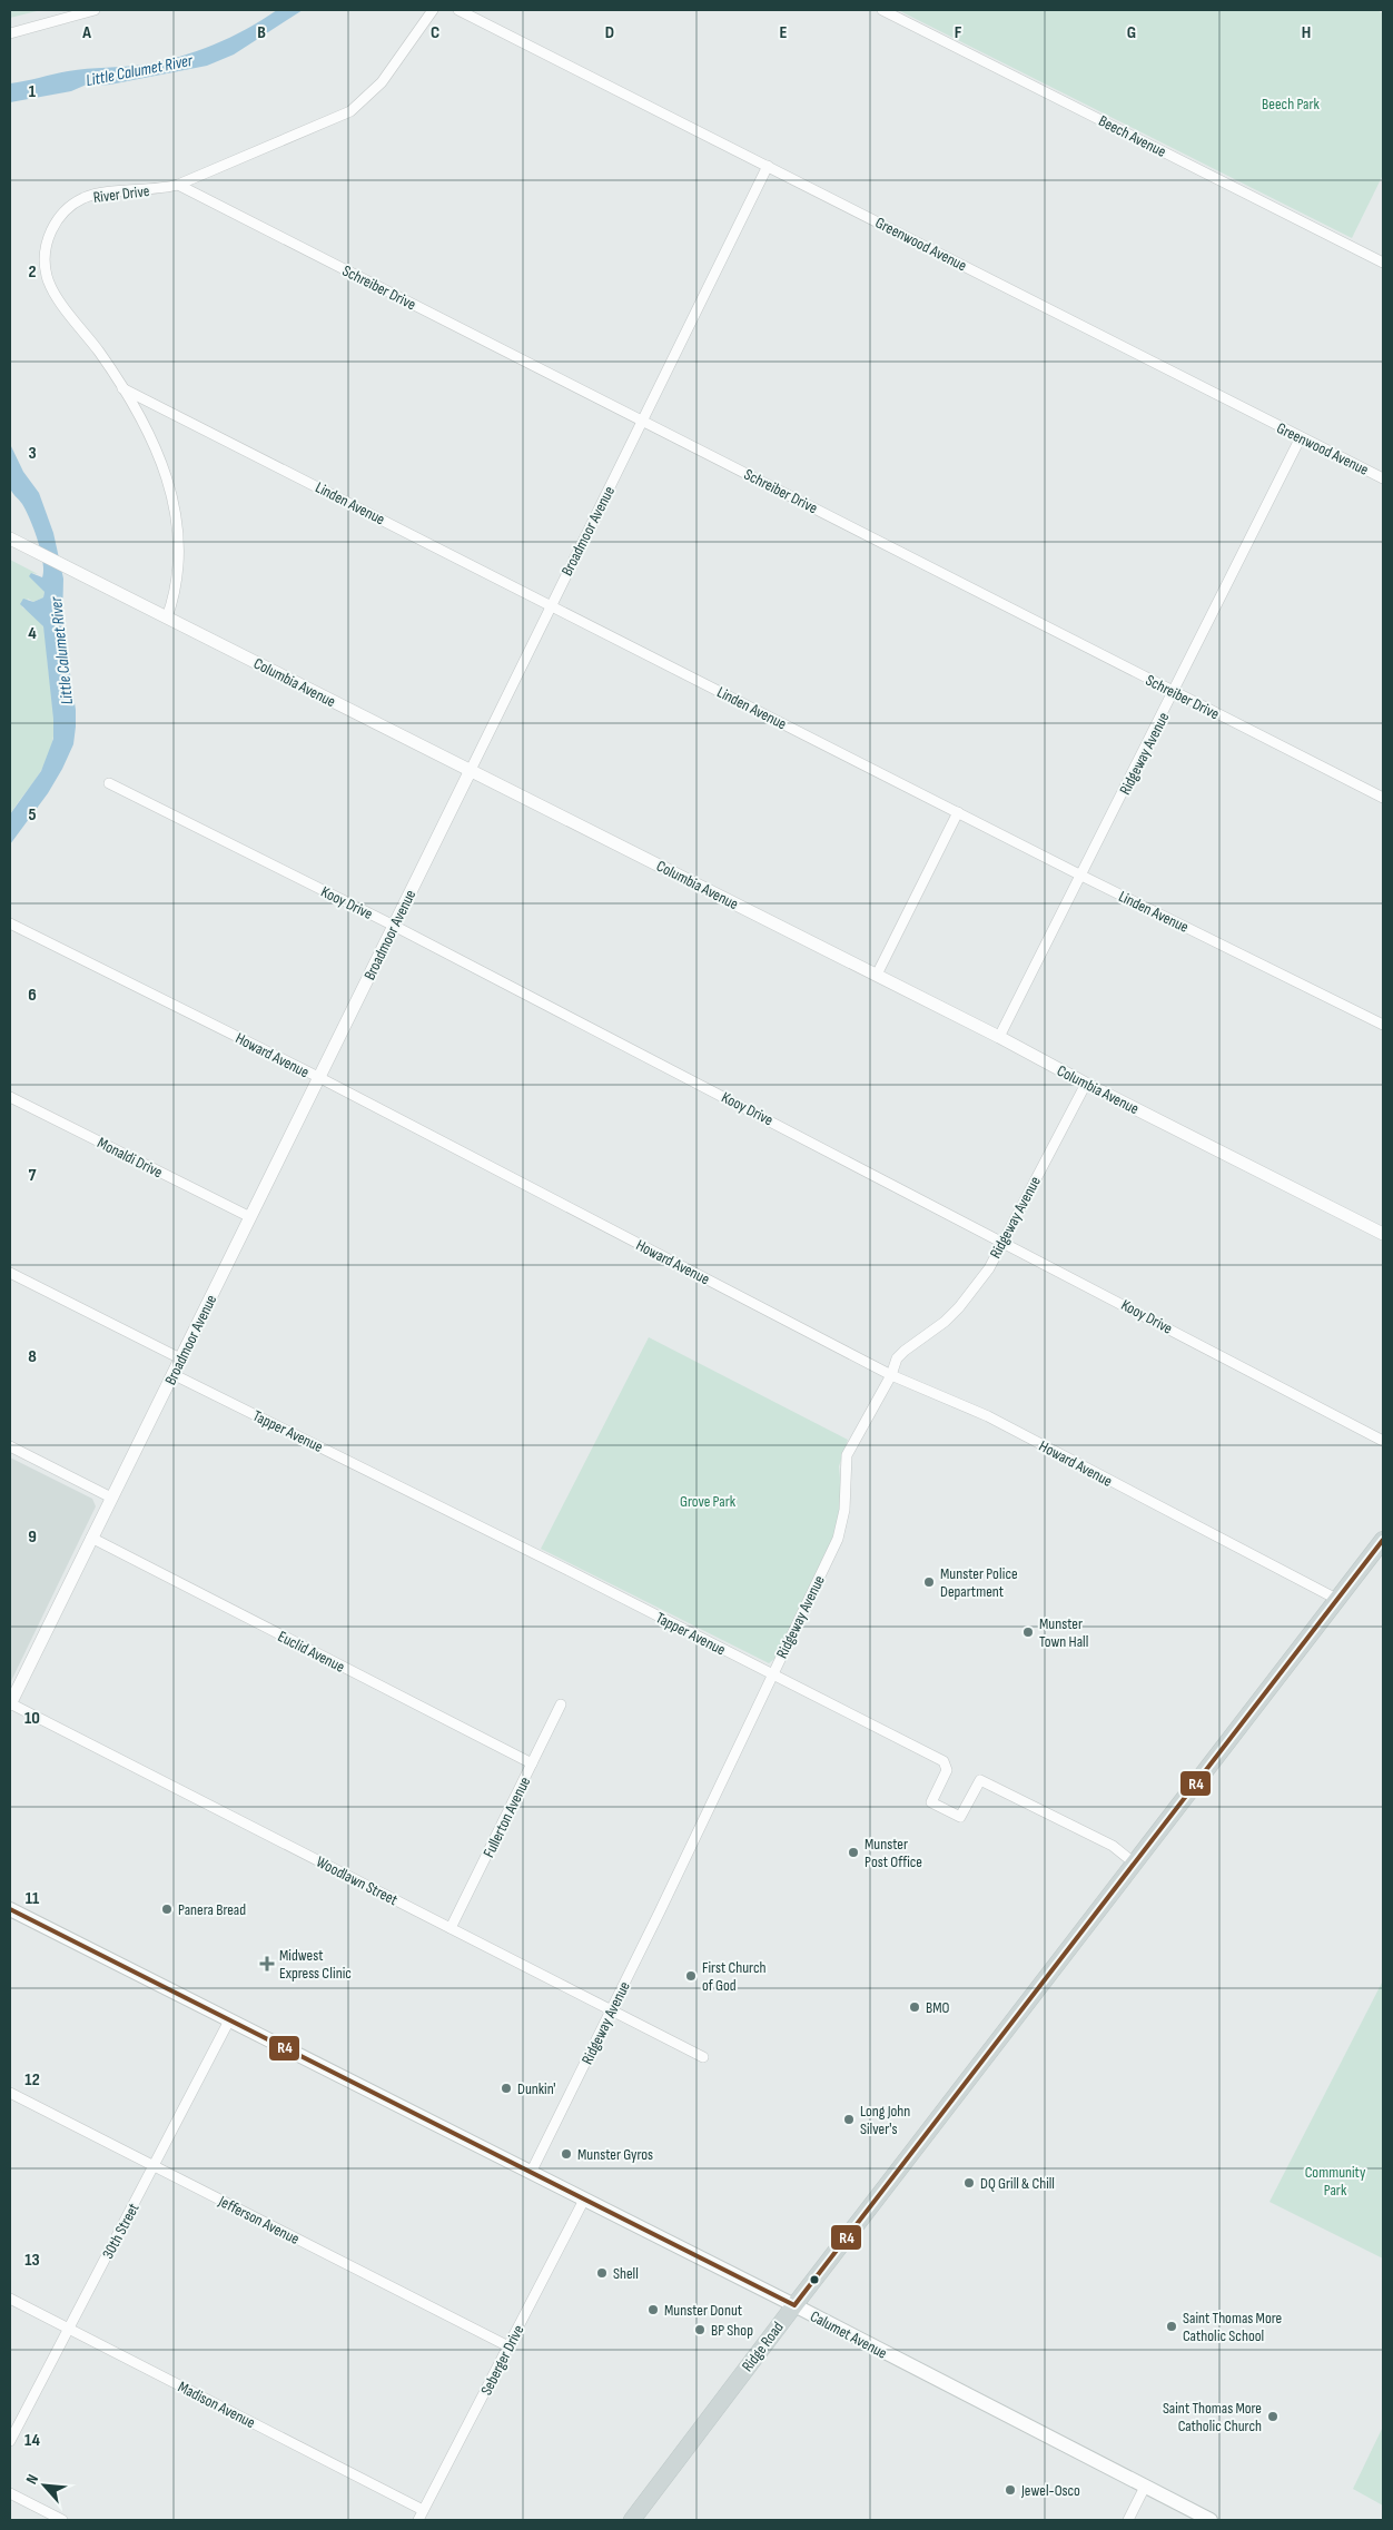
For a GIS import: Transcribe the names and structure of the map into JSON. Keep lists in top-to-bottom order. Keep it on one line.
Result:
{"streets":{"main road":["Calumet Avenue","Ridge Road"],"street":["Beech Avenue","River Drive","Greenwood Avenue","Schreiber Drive","Linden Avenue","Broadmoor Avenue","Columbia Avenue","Ridgeway Avenue","Kooy Drive","Howard Avenue","Monaldi Drive","Tapper Avenue","Euclid Avenue","Fullerton Avenue","Woodlawn Street","Jefferson Avenue","30th Street","Seberger Drive","Madison Avenue"]},"crossings":[["River Drive","Schreiber Drive"],["River Drive","Linden Avenue"],["River Drive","Columbia Avenue"],["Greenwood Avenue","Broadmoor Avenue"],["Greenwood Avenue","Ridgeway Avenue"],["Schreiber Drive","Broadmoor Avenue"],["Schreiber Drive","Ridgeway Avenue"],["Linden Avenue","Broadmoor Avenue"],["Linden Avenue","Ridgeway Avenue"],["Broadmoor Avenue","Columbia Avenue"],["Broadmoor Avenue","Kooy Drive"],["Broadmoor Avenue","Howard Avenue"],["Broadmoor Avenue","Monaldi Drive"],["Broadmoor Avenue","Tapper Avenue"],["Broadmoor Avenue","Euclid Avenue"],["Broadmoor Avenue","Woodlawn Street"],["Columbia Avenue","Ridgeway Avenue"],["Ridgeway Avenue","Kooy Drive"],["Ridgeway Avenue","Howard Avenue"],["Ridgeway Avenue","Tapper Avenue"],["Ridgeway Avenue","Woodlawn Street"],["Ridgeway Avenue","Calumet Avenue"],["Howard Avenue","Ridge Road"],["Tapper Avenue","Ridge Road"],["Euclid Avenue","Fullerton Avenue"],["Fullerton Avenue","Woodlawn Street"],["Jefferson Avenue","30th Street"],["Jefferson Avenue","Seberger Drive"],["30th Street","Calumet Avenue"],["30th Street","Madison Avenue"],["Calumet Avenue","Ridge Road"],["Calumet Avenue","Seberger Drive"],["Seberger Drive","Madison Avenue"]],"water":["Little Calumet River"],"parks":["Beech Park","Grove Park","Community Park"],"places":{"other":["Munster Police Department","Munster Town Hall","Munster Post Office","Panera Bread","First Church of God","BMO","Dunkin'","Long John Silver's","Munster Gyros","DQ Grill & Chill","Shell","Munster Donut","Saint Thomas More Catholic School","BP Shop","Saint Thomas More Catholic Church","Jewel-Osco"],"health":["Midwest Express Clinic"]},"lines":["transit line R4"],"north":"top left","grid":{"columns":["A","B","C","D","E","F","G","H"],"rows":["1","2","3","4","5","6","7","8","9","10","11","12","13","14"]}}
